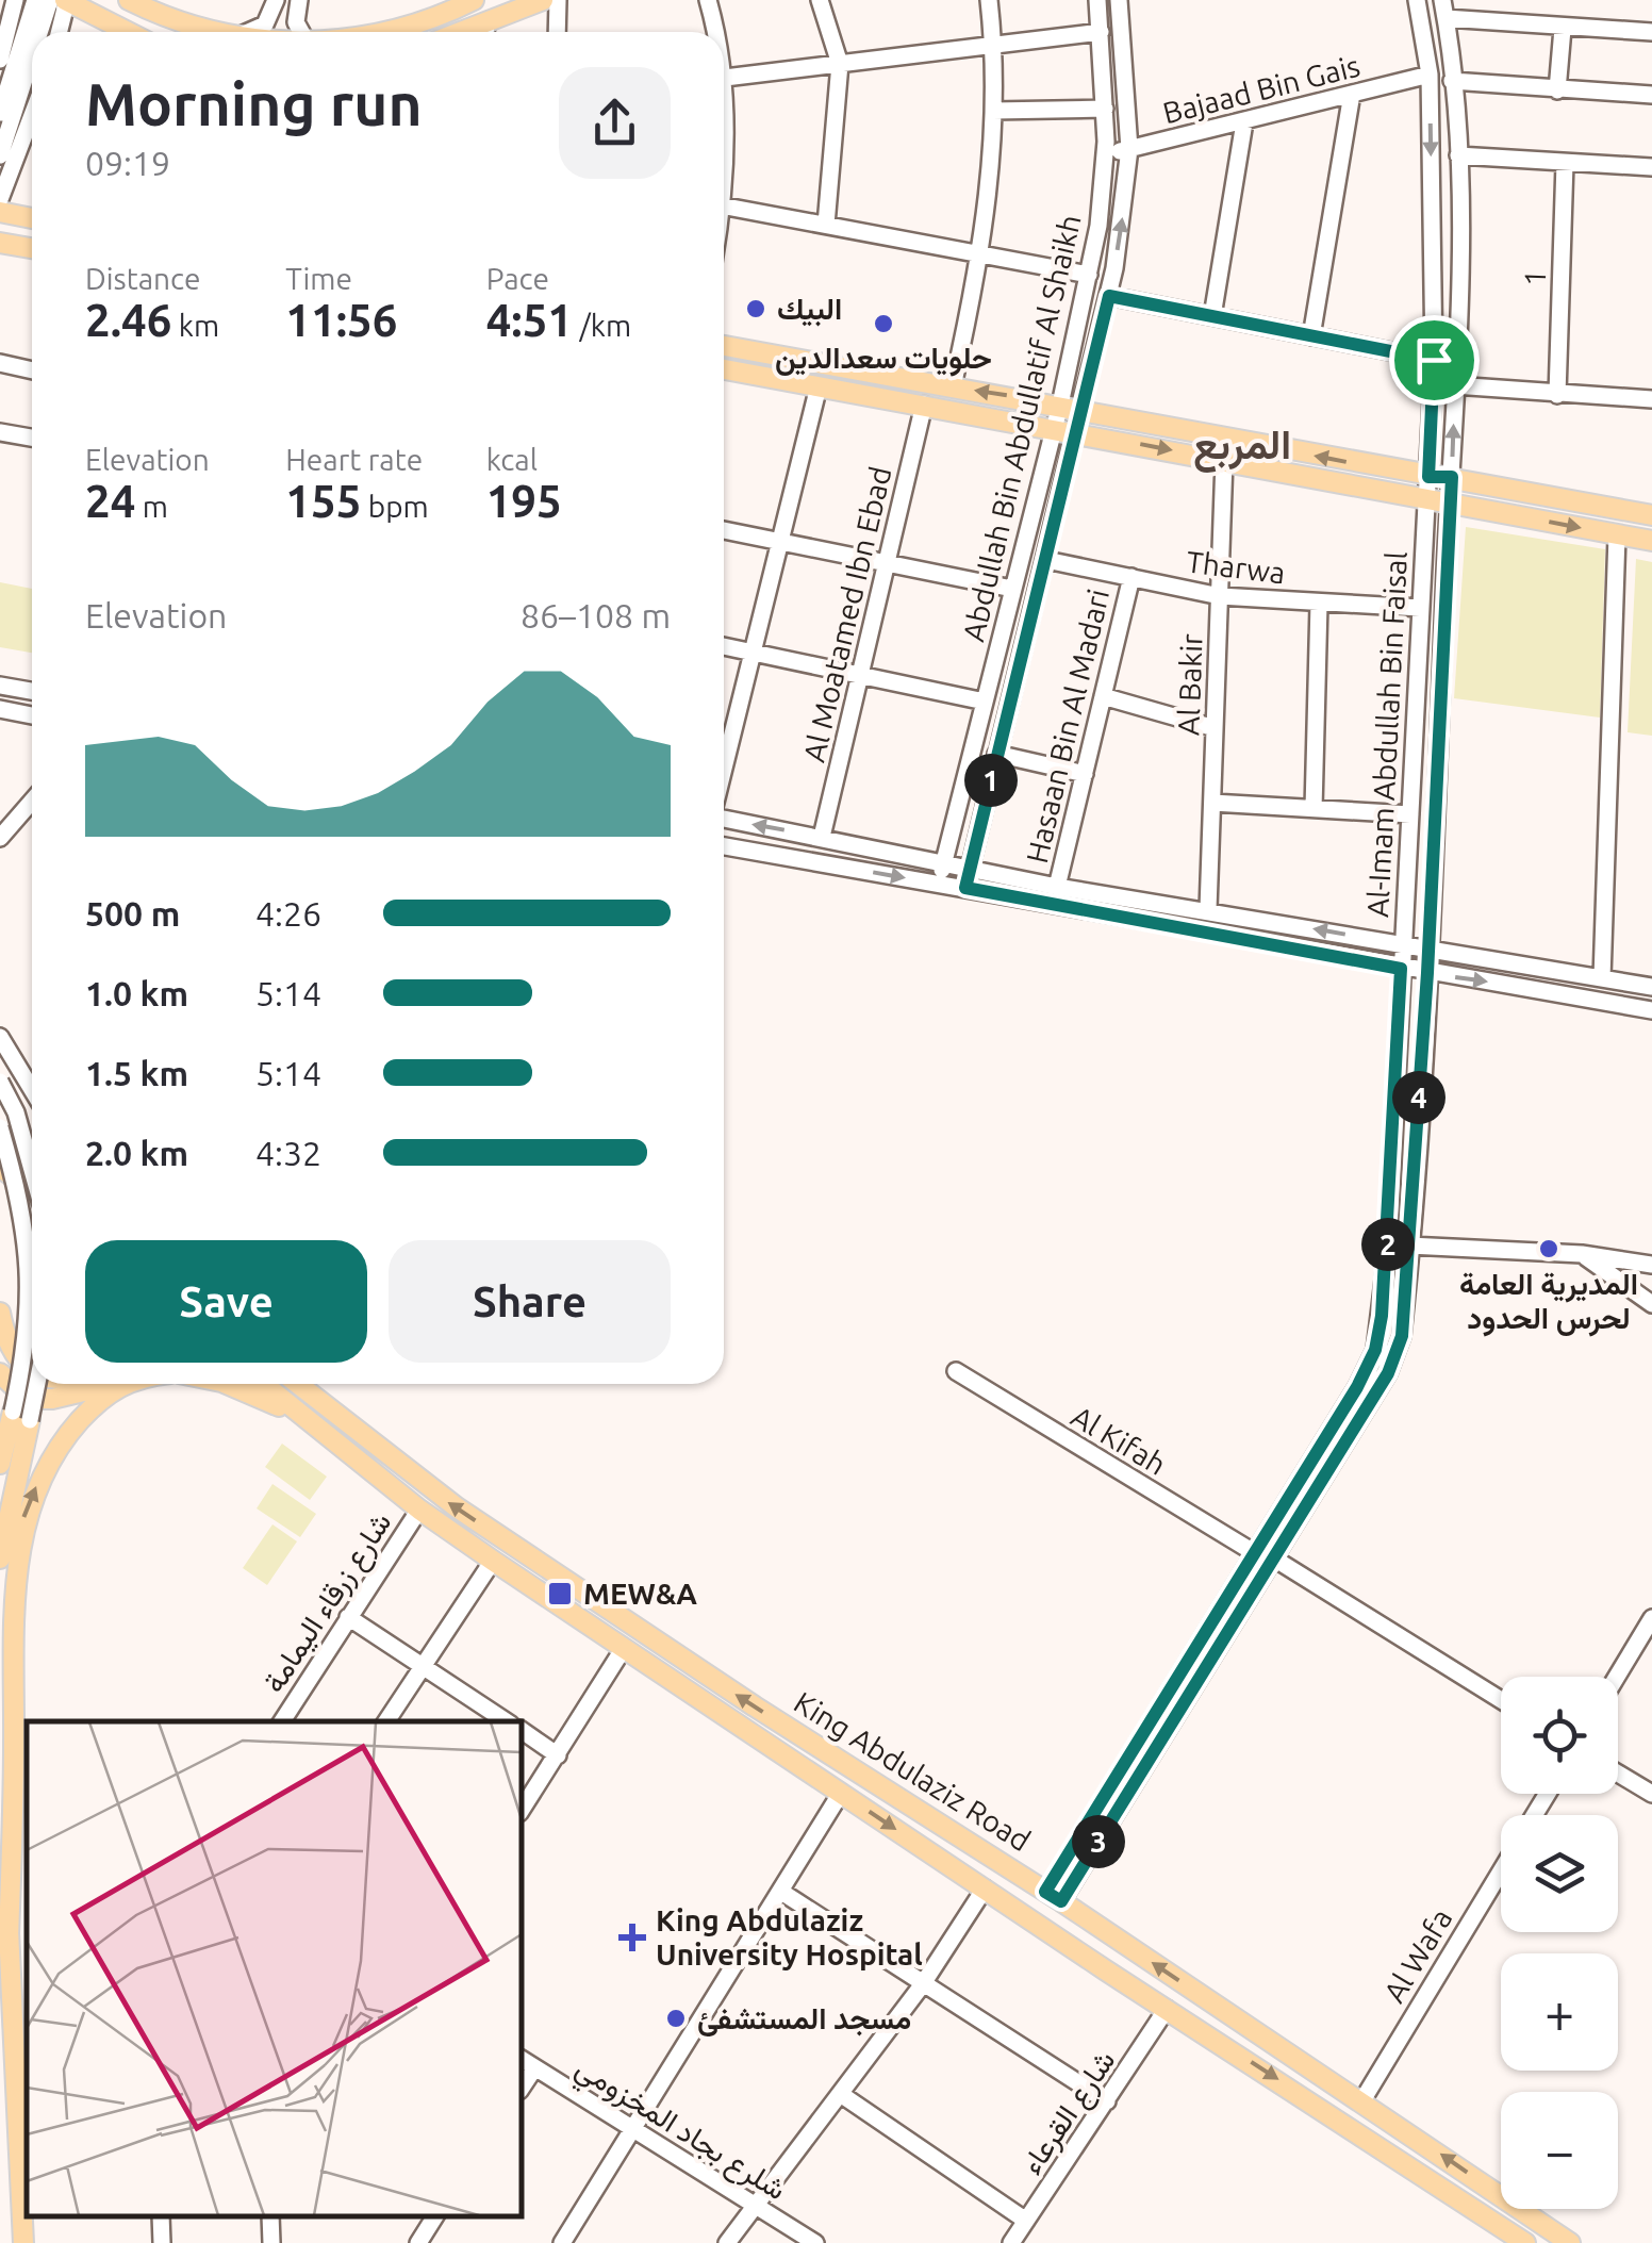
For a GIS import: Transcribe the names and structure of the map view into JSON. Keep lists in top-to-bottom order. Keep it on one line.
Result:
{"streets":{"main road":["King Abdulaziz Road"],"street":["Bajaad Bin Gais","1","Abdullah Bin Abdullatif Al Shaikh","Tharwa","Al Moatamed Ibn Ebad","Al Bakir","Hasaan Bin Al Madari","Al-Imam Abdullah Bin Faisal","Al Kifah","شارع زرقاء اليمامة","Al Wafa","شارع القرعاء","شلرع بجاد المخزومي"]},"crossings":[["Bajaad Bin Gais","Abdullah Bin Abdullatif Al Shaikh"],["Bajaad Bin Gais","Al-Imam Abdullah Bin Faisal"],["Abdullah Bin Abdullatif Al Shaikh","Tharwa"],["Tharwa","Al Bakir"],["Tharwa","Hasaan Bin Al Madari"],["Tharwa","Al-Imam Abdullah Bin Faisal"],["Al-Imam Abdullah Bin Faisal","Al Kifah"],["Al-Imam Abdullah Bin Faisal","King Abdulaziz Road"],["شارع زرقاء اليمامة","King Abdulaziz Road"],["King Abdulaziz Road","Al Wafa"],["King Abdulaziz Road","شارع القرعاء"]],"districts":["المربع"],"places":{"other":["البيك","حلويات سعدالدين","المديرية العامة لحرس الحدود","مسجد المستشفئ"],"transit":["MEW&A"],"health":["King Abdulaziz University Hospital"]},"page":{"heading":["Morning run","09:19"],"stats":[["Distance","2.46 km"],["Time","11:56"],["Pace","4:51 /km"],["Elevation","24 m"],["Heart rate","155 bpm"],["kcal","195"]],"chart":["Elevation","86–108 m"],"pins":["1","4","2","3"],"list":[{"name":"500 m","note":"4:26"},{"name":"1.0 km","note":"5:14"},{"name":"1.5 km","note":"5:14"},{"name":"2.0 km","note":"4:32"}],"buttons":["Save","Share"],"map_buttons":["+","−"]}}
